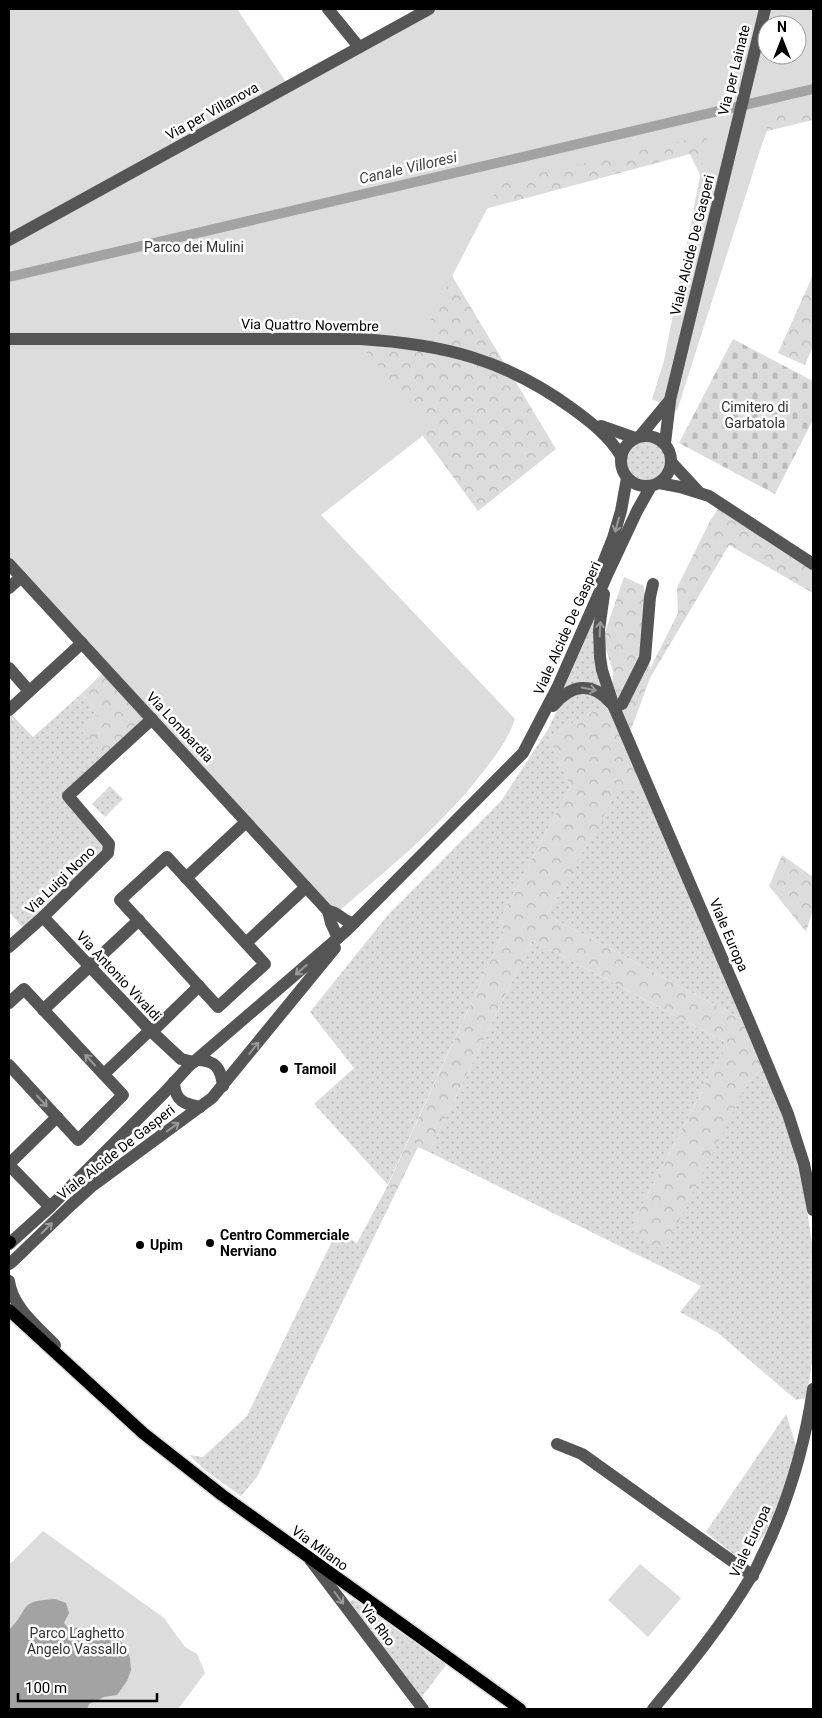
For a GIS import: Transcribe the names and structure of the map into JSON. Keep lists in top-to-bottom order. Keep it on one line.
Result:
{"streets":{"main road":["Via Milano"],"street":["Via per Lainate","Via per Villanova","Viale Alcide De Gasperi","Via Quattro Novembre","Via Lombardia","Via Luigi Nono","Viale Europa","Via Antonio Vivaldi","Via Rho"]},"crossings":[["Via per Lainate","Viale Alcide De Gasperi"],["Viale Alcide De Gasperi","Via Lombardia"],["Viale Alcide De Gasperi","Viale Europa"],["Viale Alcide De Gasperi","Via Antonio Vivaldi"],["Viale Alcide De Gasperi","Via Milano"],["Via Lombardia","Via Luigi Nono"],["Via Luigi Nono","Via Antonio Vivaldi"],["Via Milano","Via Rho"]],"one_way":["Via Rho"],"water":["Canale Villoresi"],"parks":["Parco dei Mulini","Cimitero di Garbatola","Parco Laghetto Angelo Vassallo"],"places":["Tamoil","Centro Commerciale Nerviano","Upim"],"scale_bar":"100 m","north":"top"}
